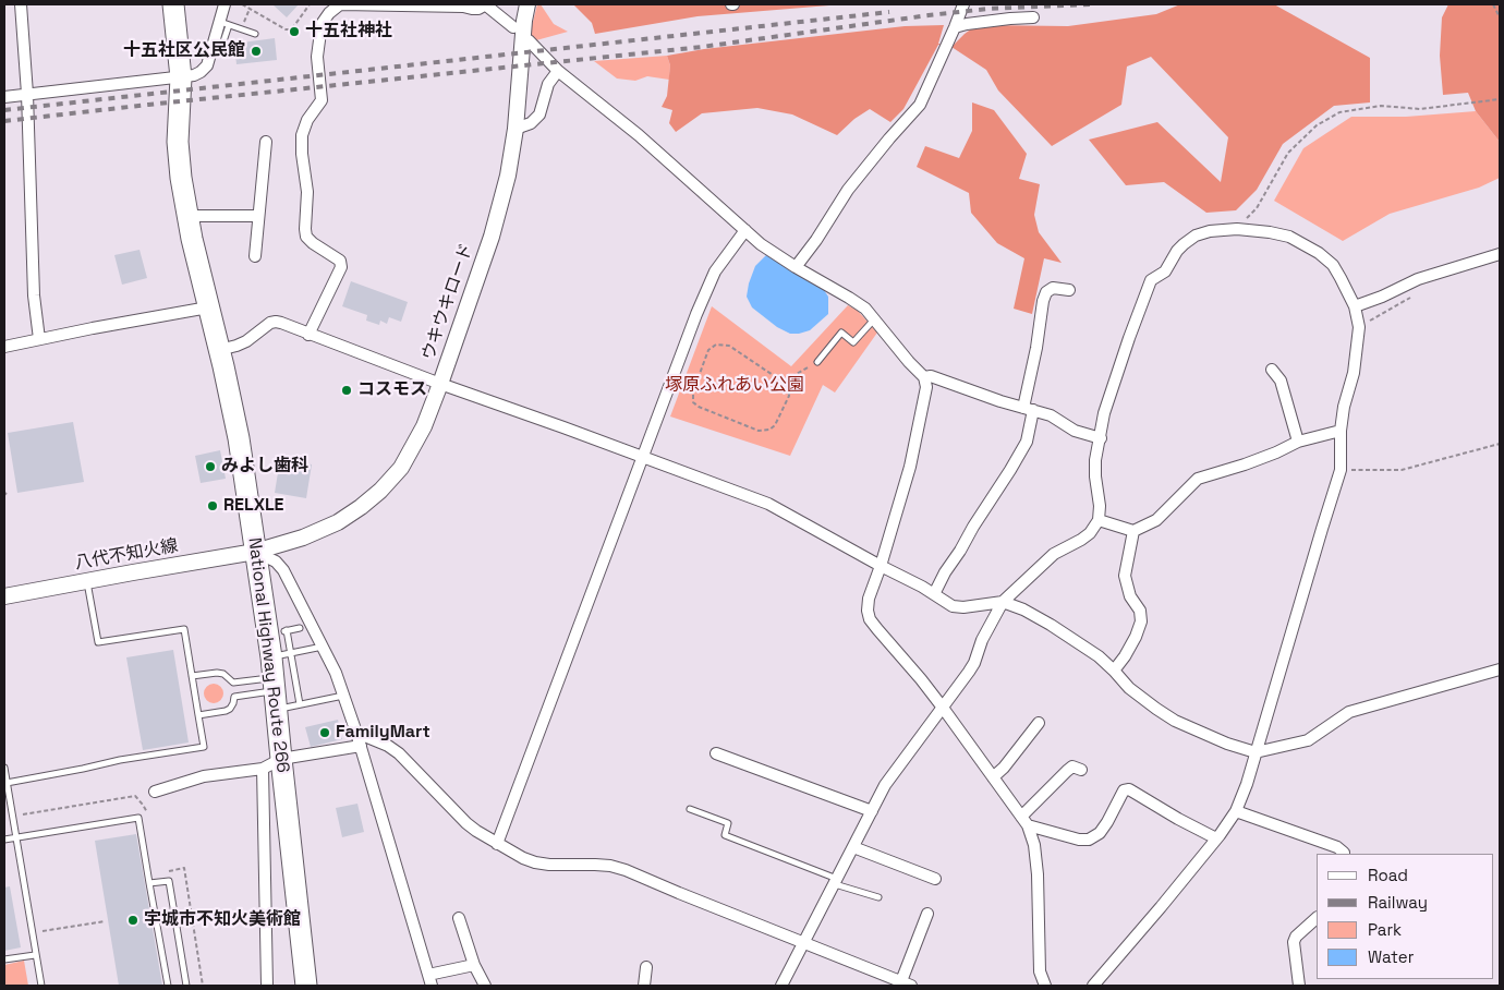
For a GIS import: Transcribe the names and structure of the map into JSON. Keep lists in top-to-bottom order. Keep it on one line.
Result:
{"streets":{"highway":["National Highway Route 266"],"street":["ウキウキロード","八代不知火線"]},"crossings":[["ウキウキロード","八代不知火線"],["ウキウキロード","National Highway Route 266"],["八代不知火線","National Highway Route 266"]],"parks":["塚原ふれあい公園"],"places":["十五社神社","十五社区公民館","コスモス","みよし歯科","RELXLE","FamilyMart","宇城市不知火美術館"],"legend":["Road","Railway","Park","Water"]}
